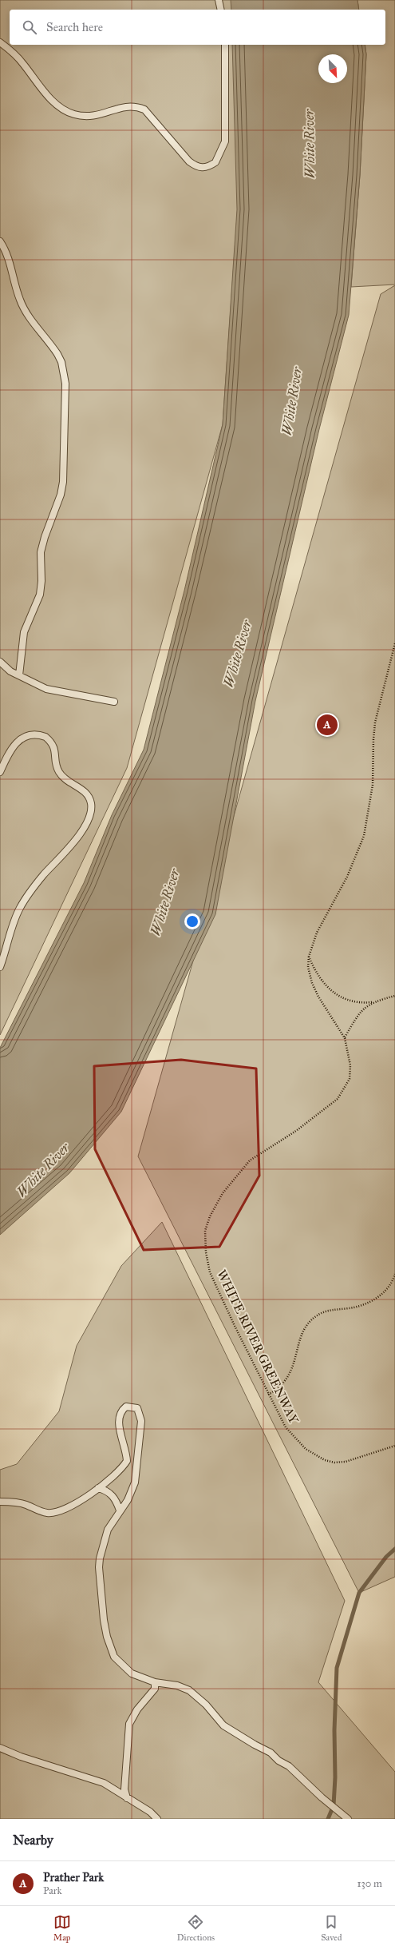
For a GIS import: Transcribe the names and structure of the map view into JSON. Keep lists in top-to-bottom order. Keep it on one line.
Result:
{"streets":{"path":["WHITE RIVER GREENWAY"]},"water":["White River"],"north":"bottom right","page":{"search":"Search here","pins":"A","heading":"Nearby","list":[{"mark":"A","name":"Prather Park","note":"Park","value":"130 m"}],"nav":["Map","Directions","Saved"]}}
